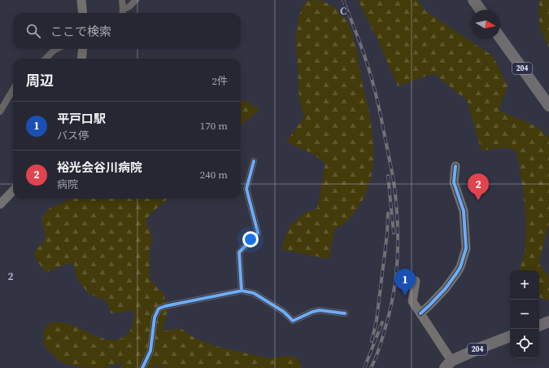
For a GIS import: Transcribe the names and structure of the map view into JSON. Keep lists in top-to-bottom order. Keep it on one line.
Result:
{"streets":{"highway":["204"]},"north":"right","page":{"search":"ここで検索","heading":["周辺","2件"],"list":[{"mark":"1","name":"平戸口駅","note":"バス停","value":"170 m"},{"mark":"2","name":"裕光会谷川病院","note":"病院","value":"240 m"}],"pins":["2","1"],"map_buttons":["+","−"]},"grid":{"columns":["C"],"rows":["2"]}}
